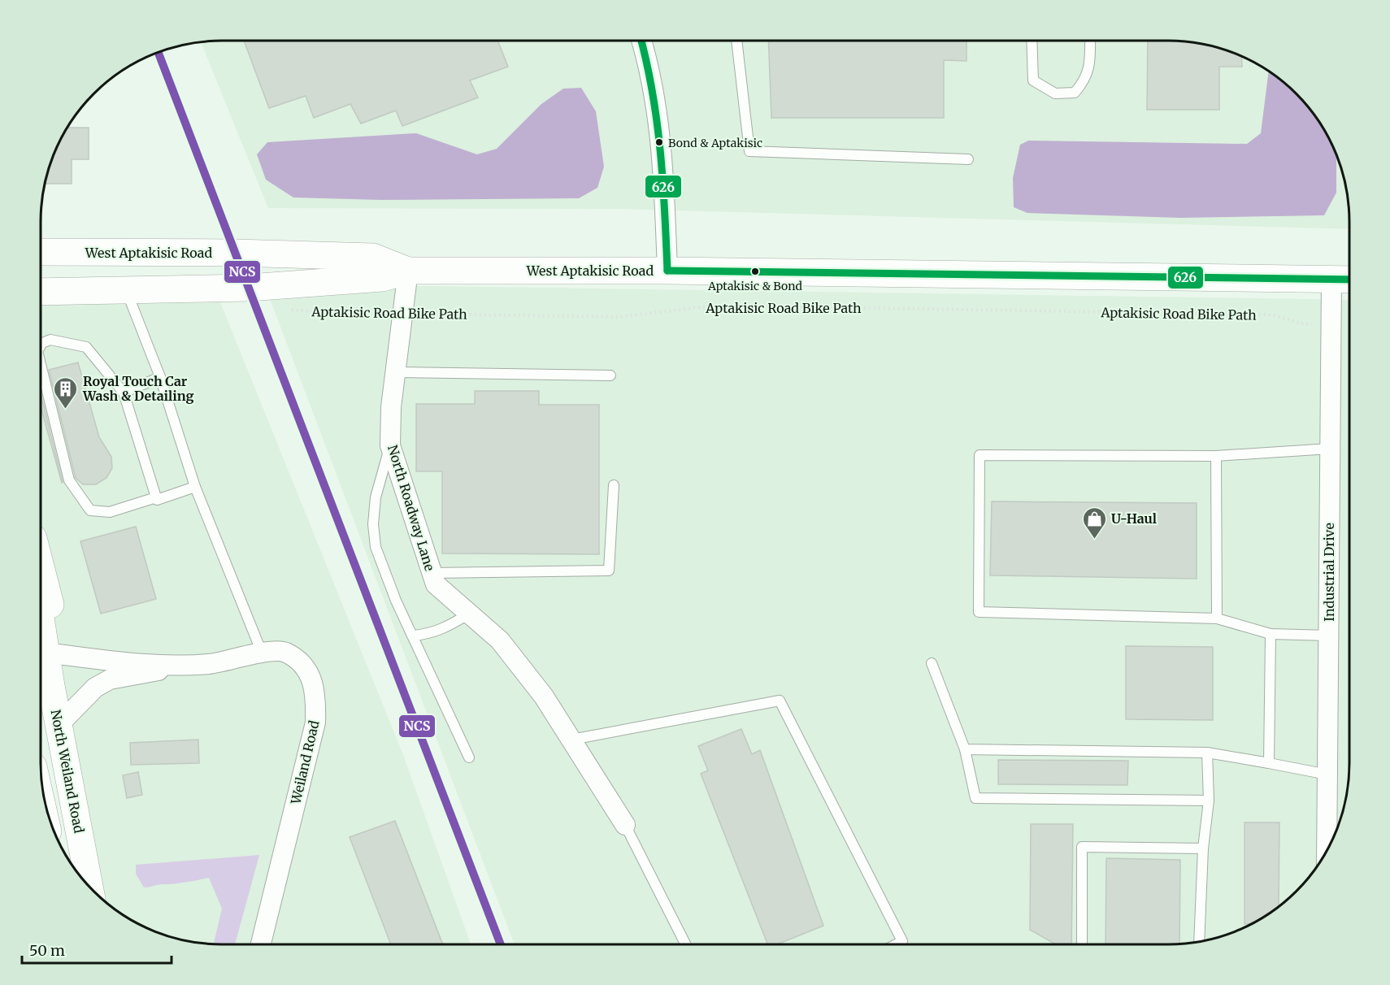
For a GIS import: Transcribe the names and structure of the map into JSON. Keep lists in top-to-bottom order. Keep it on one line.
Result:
{"streets":{"main road":["West Aptakisic Road","North Weiland Road"],"street":["North Roadway Lane","Industrial Drive","Weiland Road"],"path":["Aptakisic Road Bike Path"]},"crossings":[["West Aptakisic Road","North Roadway Lane"],["West Aptakisic Road","Industrial Drive"],["Aptakisic Road Bike Path","North Roadway Lane"],["Weiland Road","North Weiland Road"]],"places":{"other":["Bond & Aptakisic","Aptakisic & Bond"],"building":["Royal Touch Car Wash & Detailing"],"shop":["U-Haul"]},"lines":["transit line 626","transit line NCS"],"scale_bar":"50 m"}
